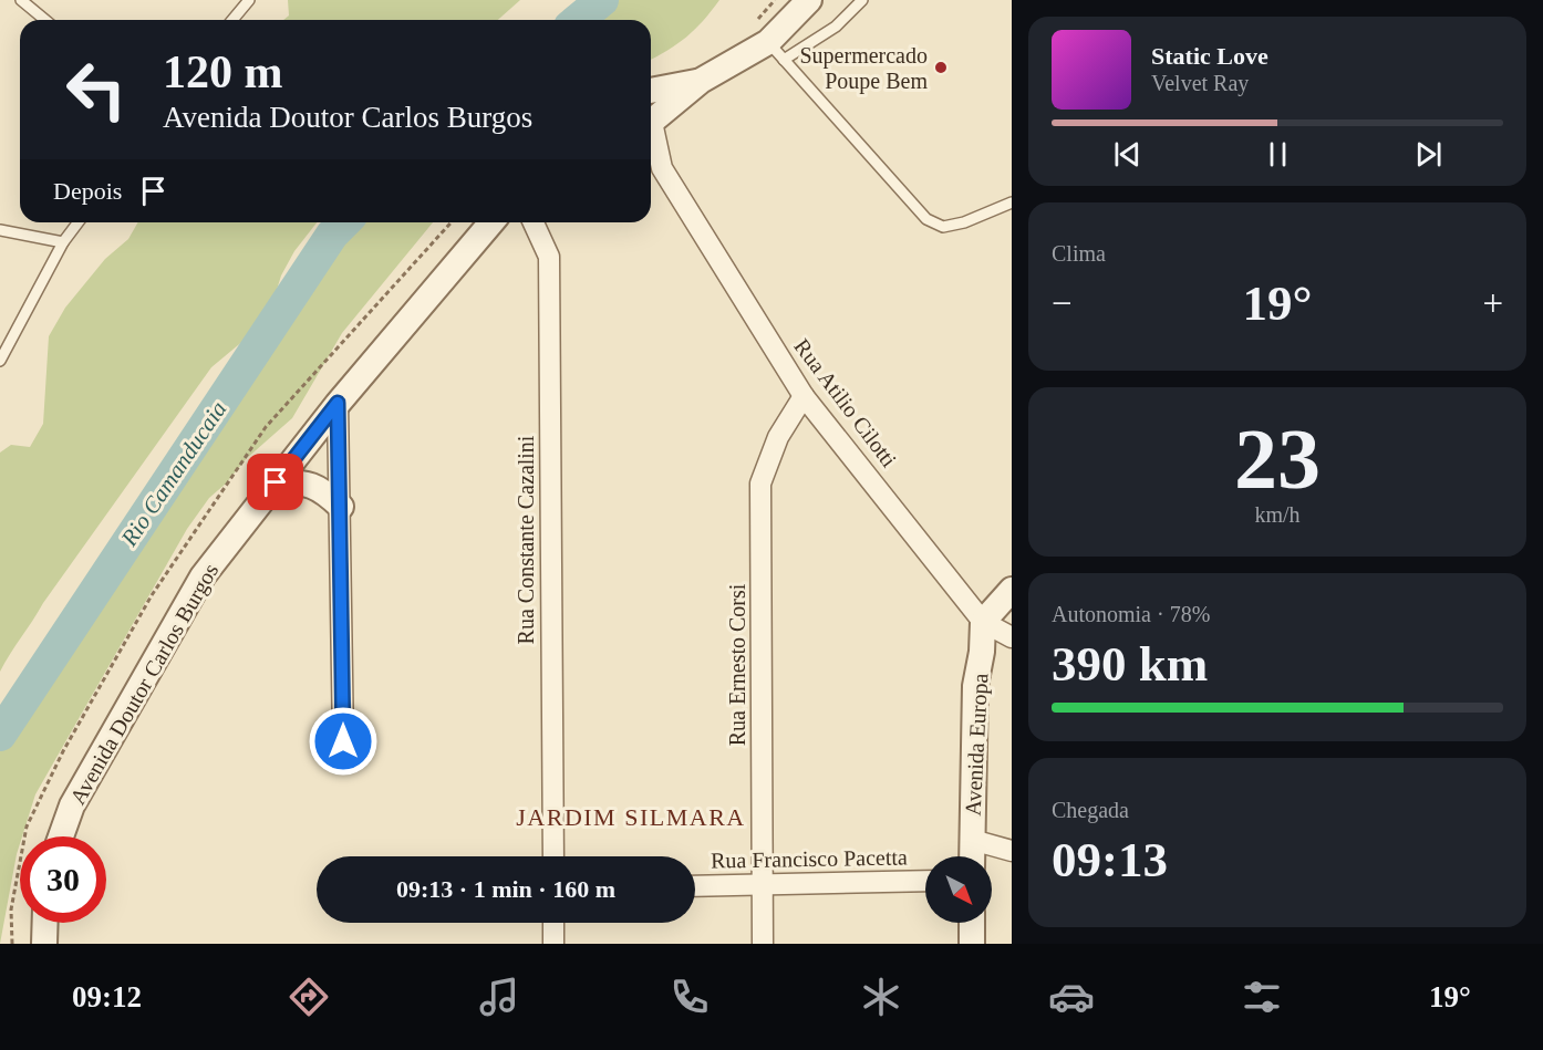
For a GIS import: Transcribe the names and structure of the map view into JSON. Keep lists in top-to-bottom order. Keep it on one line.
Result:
{"streets":{"street":["Rua Atilio Cilotti","Rua Constante Cazalini","Rua Ernesto Corsi","Avenida Doutor Carlos Burgos","Avenida Europa","Rua Francisco Pacetta"]},"crossings":[["Rua Atilio Cilotti","Rua Ernesto Corsi"],["Rua Atilio Cilotti","Avenida Europa"],["Rua Ernesto Corsi","Rua Francisco Pacetta"]],"districts":["JARDIM SILMARA"],"water":["Rio Camanducaia"],"places":["Supermercado Poupe Bem"],"north":"bottom right","page":{"turn":["120 m","Avenida Doutor Carlos Burgos"],"song":["Static Love","Velvet Ray"],"then":"Depois","tile":["Clima",["23","km/h"],["Autonomia · 78%","390 km"],["Chegada","09:13"]],"heat":["−","19°","+"],"limit":"30","trip":"09:13 · 1 min · 160 m","tabs":["09:12","19°"]}}
